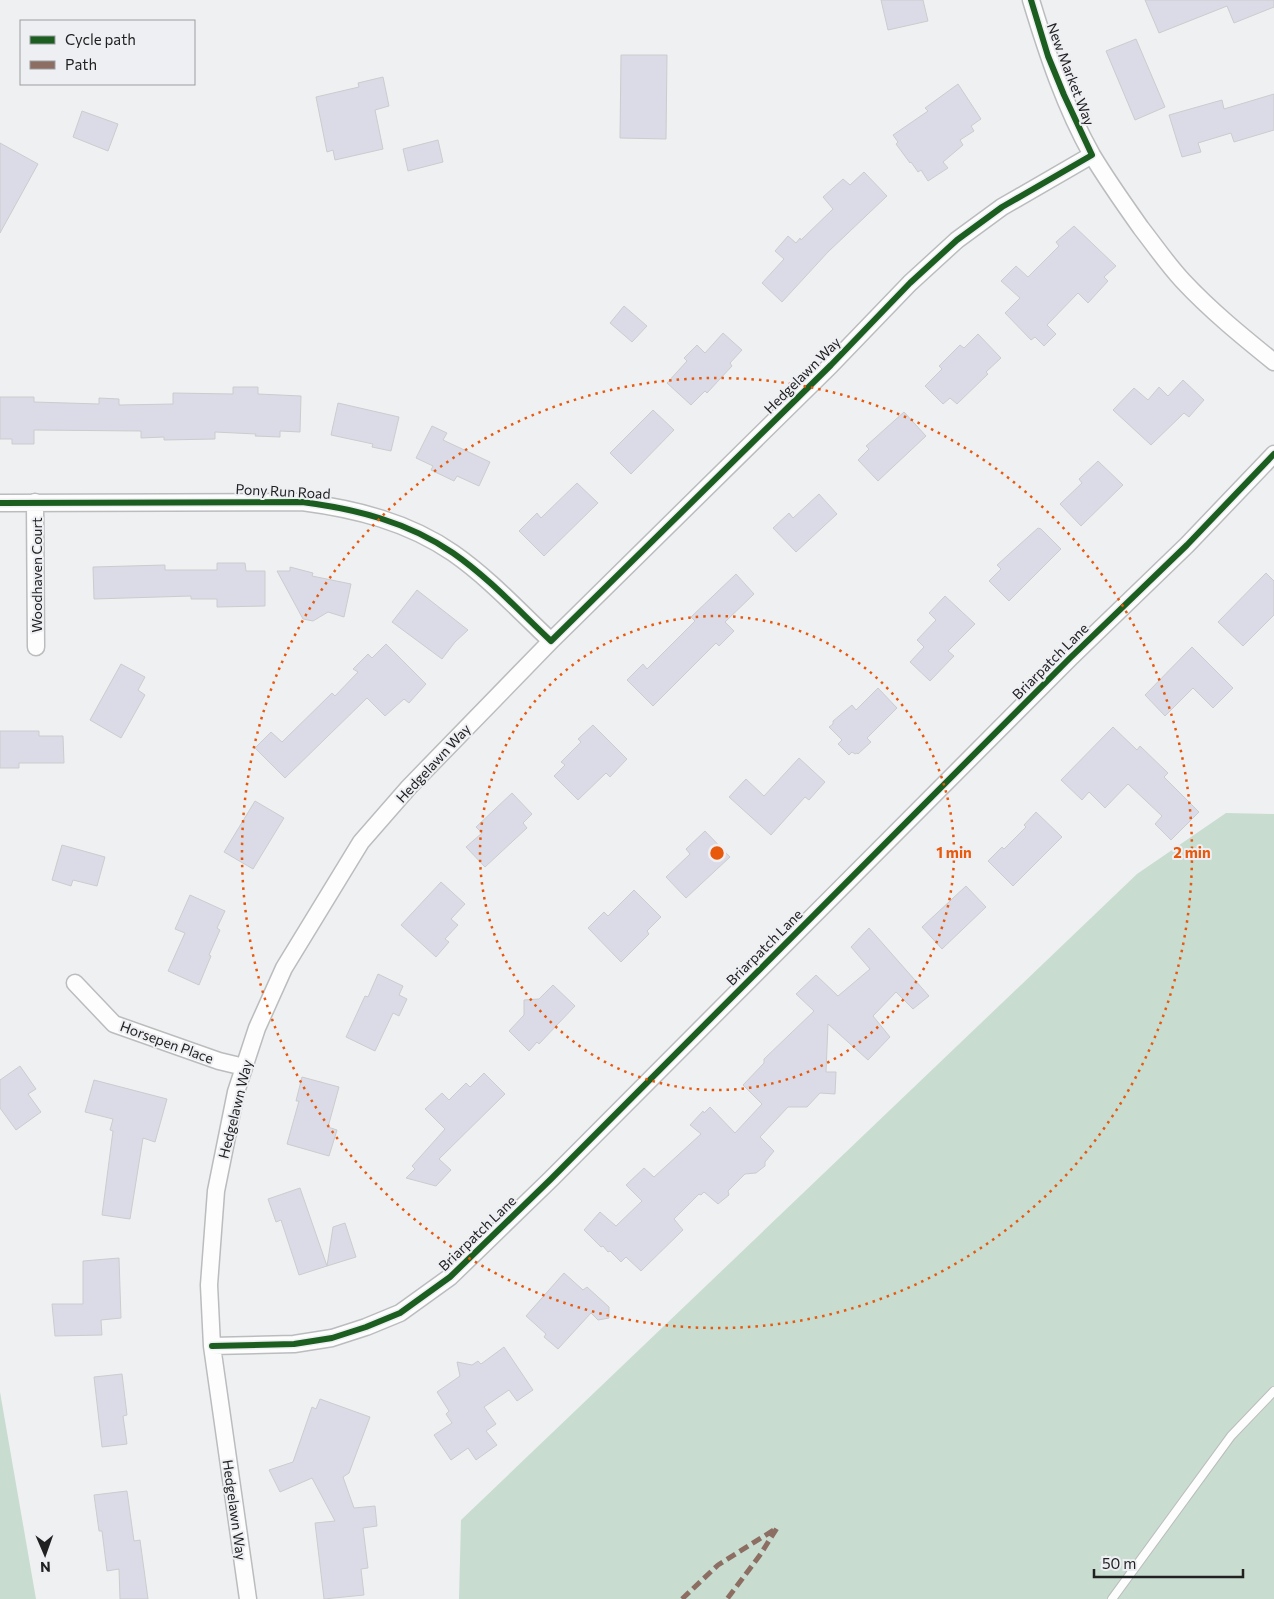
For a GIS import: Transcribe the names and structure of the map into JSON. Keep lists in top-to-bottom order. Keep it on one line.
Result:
{"streets":{"street":["New Market Way","Hedgelawn Way","Pony Run Road","Woodhaven Court","Briarpatch Lane","Horsepen Place"]},"crossings":[["New Market Way","Hedgelawn Way"],["Hedgelawn Way","Pony Run Road"],["Hedgelawn Way","Briarpatch Lane"],["Hedgelawn Way","Horsepen Place"],["Pony Run Road","Woodhaven Court"]],"legend":["Cycle path","Path"],"scale_bar":"50 m","north":"bottom","rings":["1 min","2 min"]}
